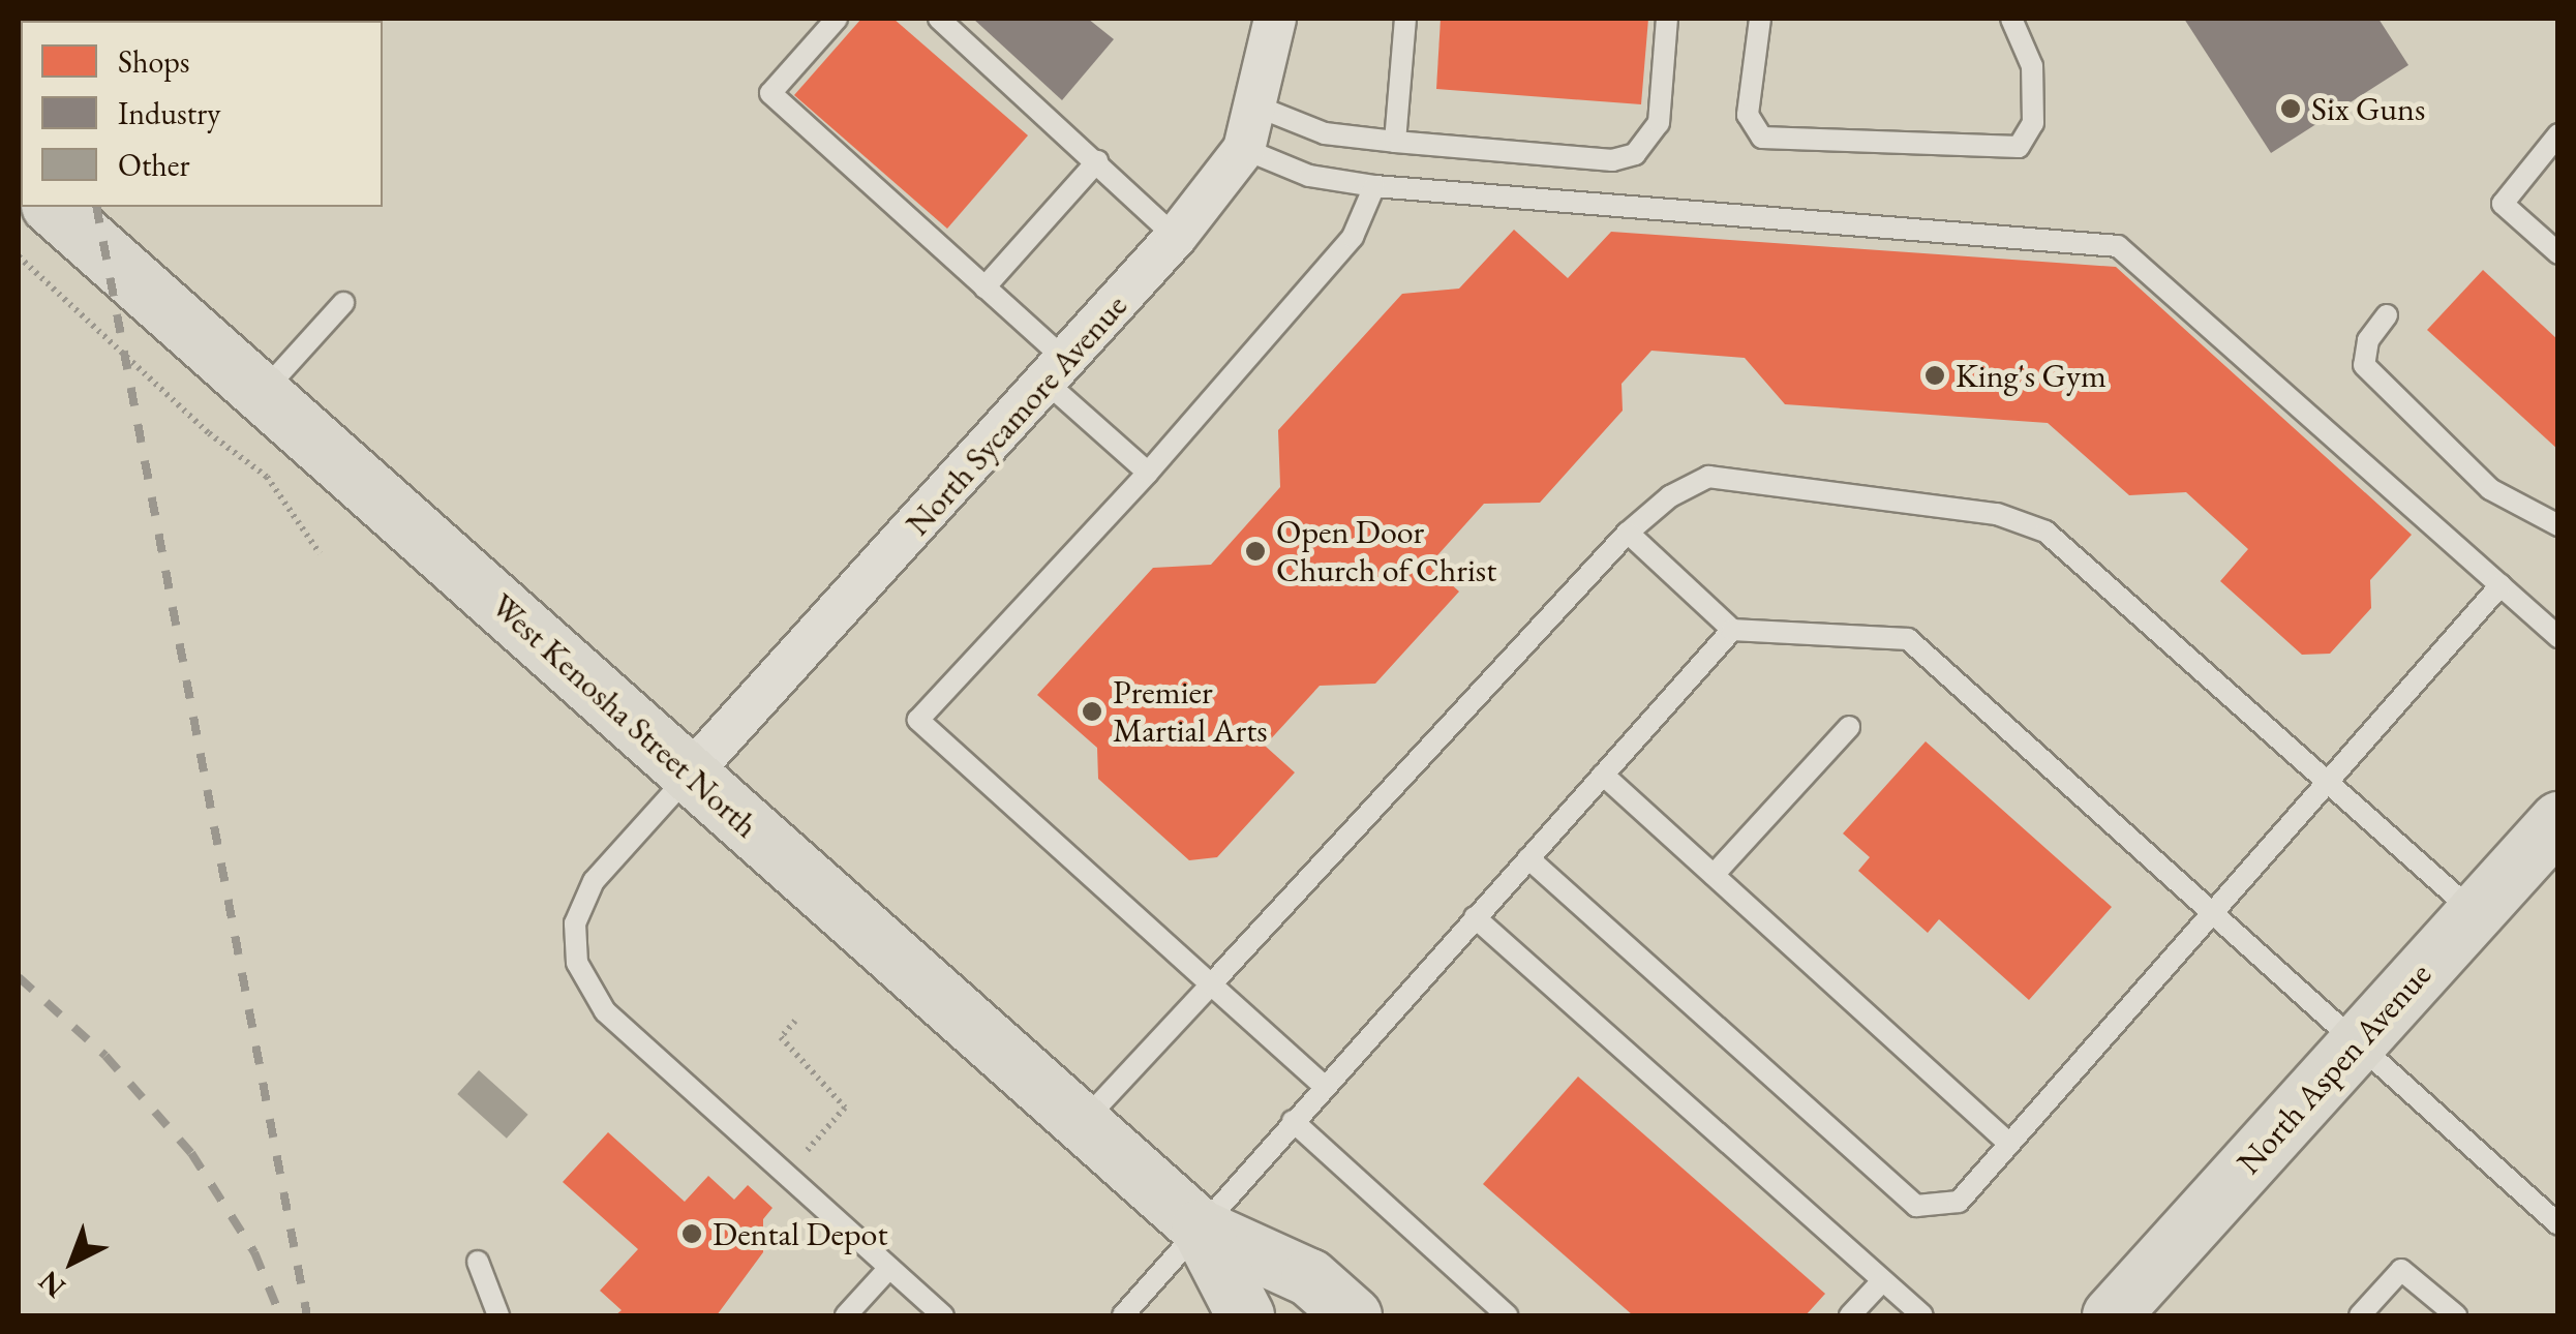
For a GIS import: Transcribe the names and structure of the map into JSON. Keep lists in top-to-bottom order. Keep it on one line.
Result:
{"streets":{"main road":["West Kenosha Street North","North Aspen Avenue"],"street":["North Sycamore Avenue"]},"crossings":[["North Sycamore Avenue","West Kenosha Street North"]],"places":["Six Guns","King's Gym","Open Door Church of Christ","Premier Martial Arts","Dental Depot"],"legend":["Shops","Industry","Other"],"north":"bottom left"}
